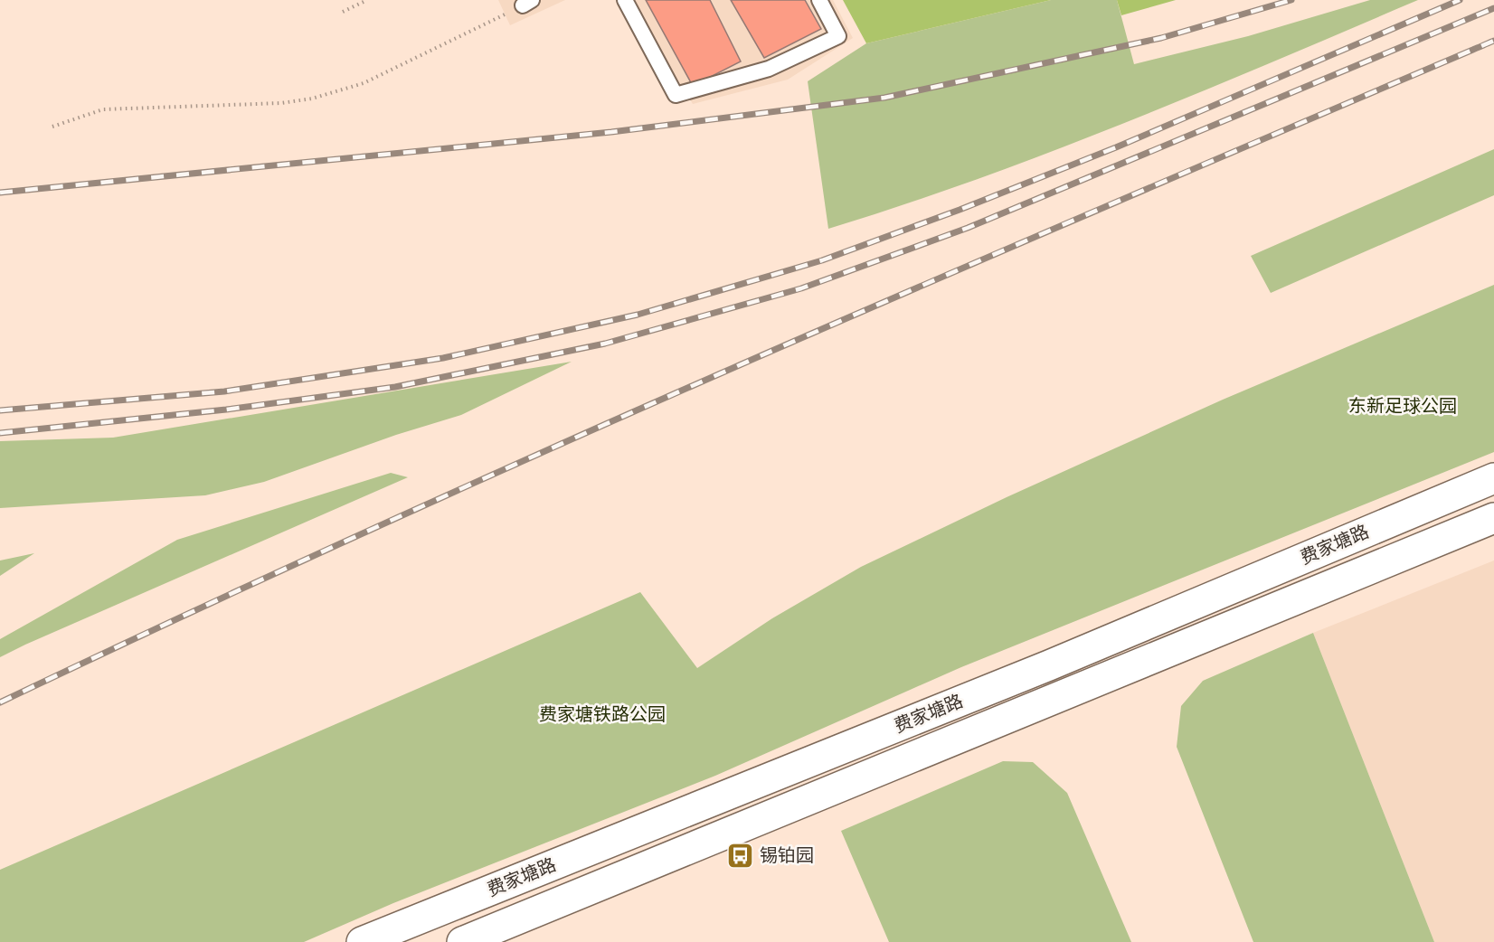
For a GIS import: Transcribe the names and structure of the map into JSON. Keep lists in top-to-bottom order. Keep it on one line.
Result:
{"streets":{"street":["费家塘路"]},"parks":["东新足球公园","费家塘铁路公园"],"places":{"bus stop":["锡铂园"]}}
